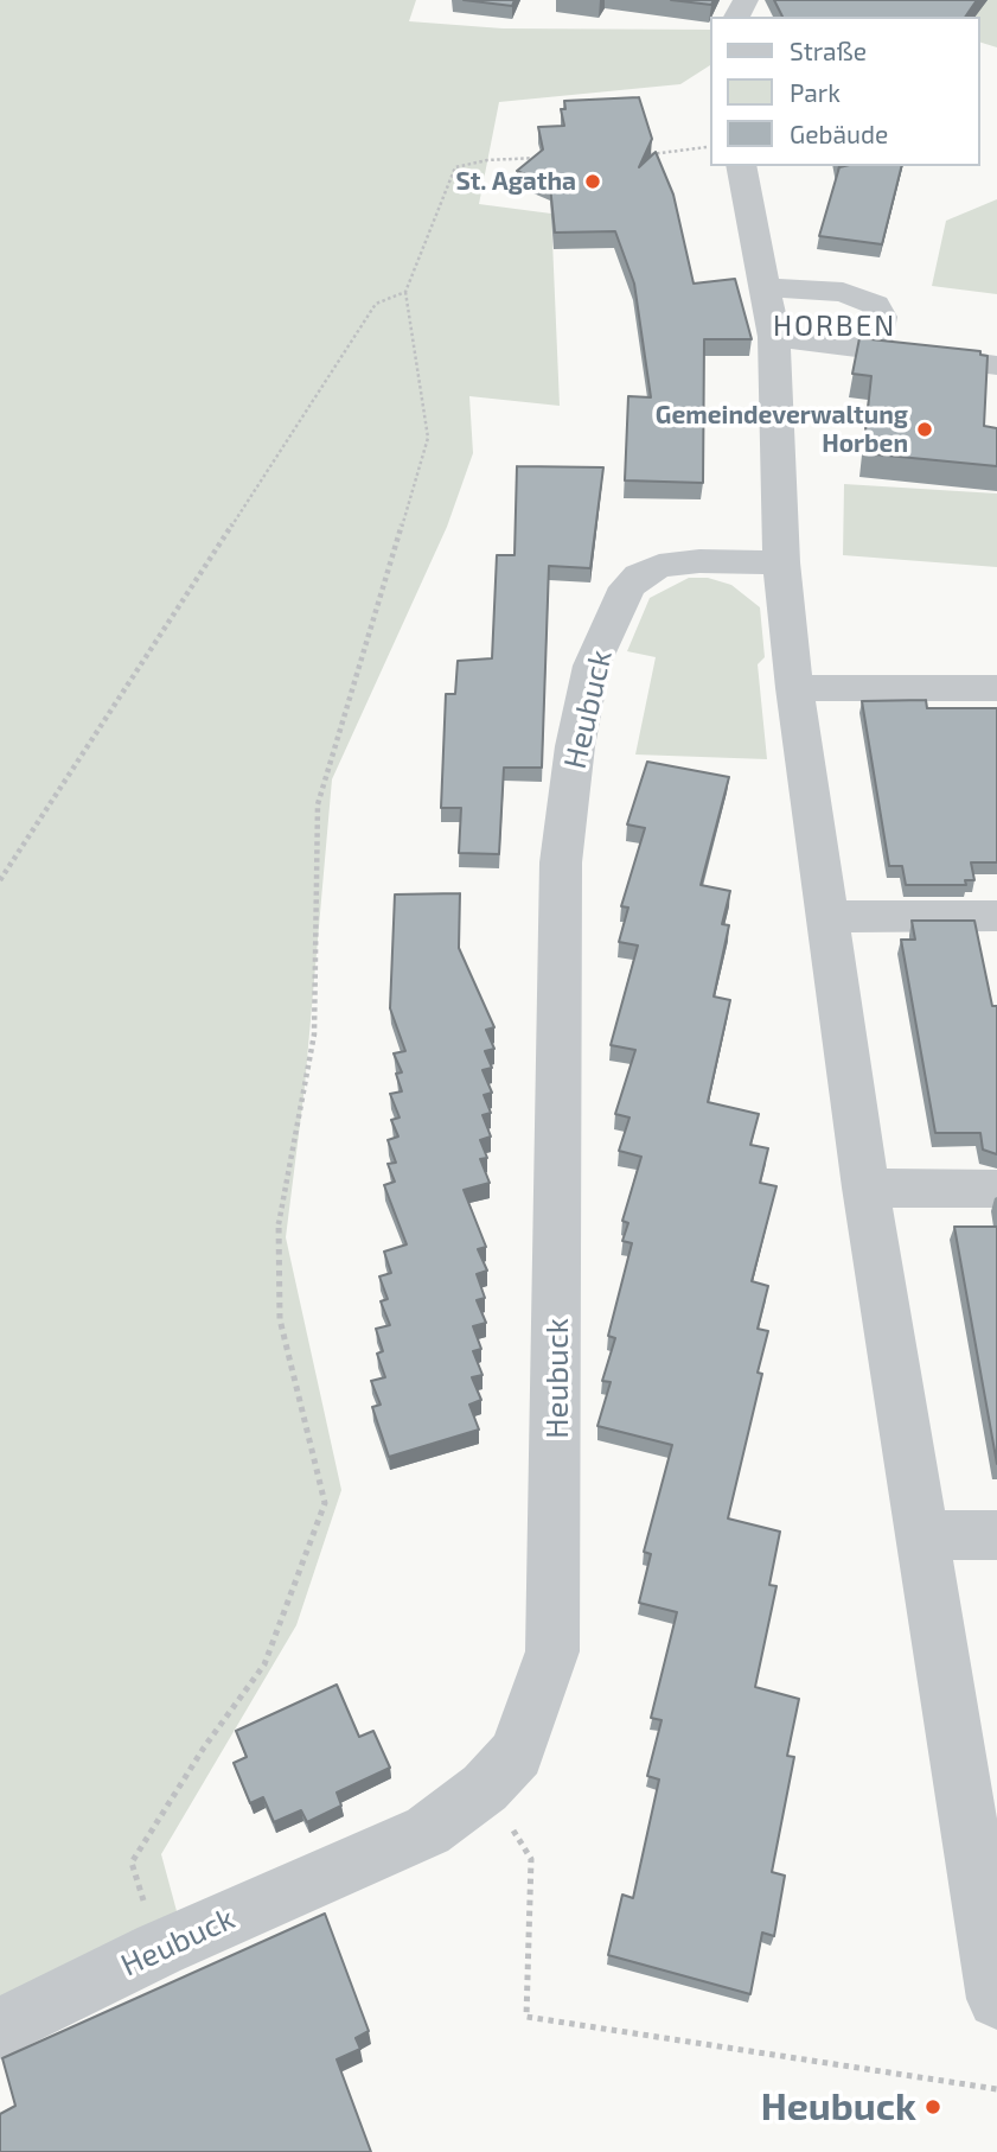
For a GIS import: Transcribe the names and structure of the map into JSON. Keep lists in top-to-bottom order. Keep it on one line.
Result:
{"streets":{"street":["Heubuck"]},"districts":["HORBEN"],"places":["St. Agatha","Gemeindeverwaltung Horben","Heubuck"],"legend":["Straße","Park","Gebäude"]}
